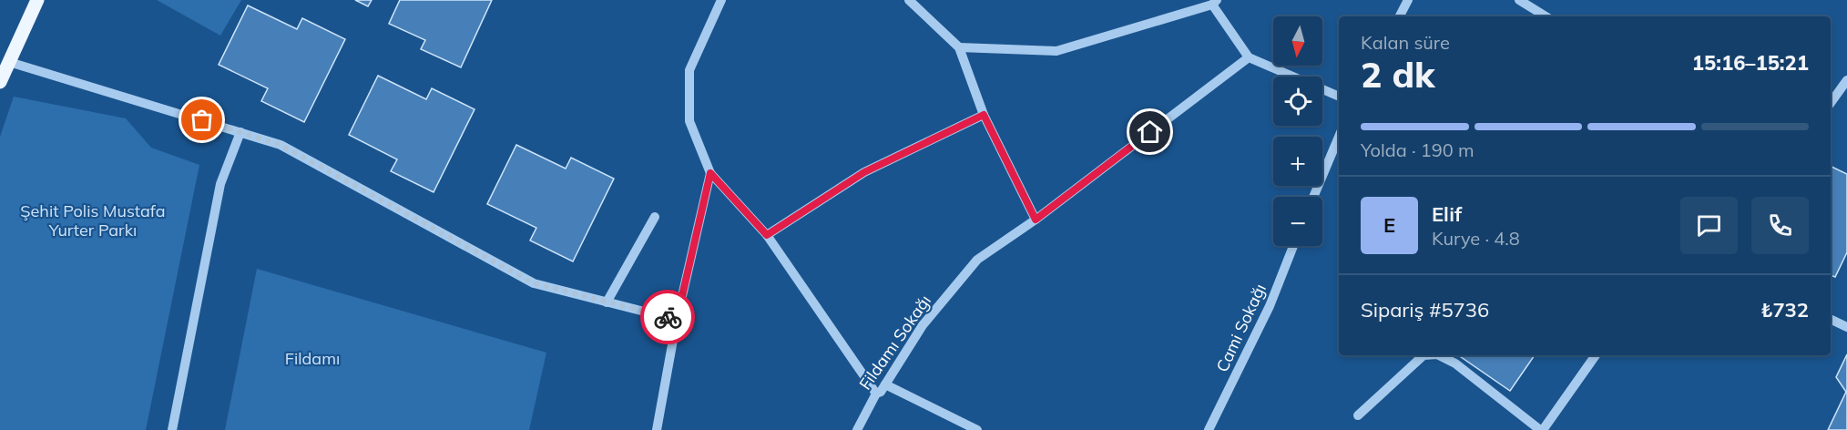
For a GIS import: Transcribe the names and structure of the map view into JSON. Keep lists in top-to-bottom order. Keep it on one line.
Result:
{"streets":{"street":["Cami Sokağı","Fildamı Sokağı"]},"parks":["Şehit Polis Mustafa Yurter Parkı","Fildamı"],"north":"bottom","page":{"map_buttons":["+","−"],"heading":["2 dk","Kalan süre","15:16–15:21"],"panel":["Elif","Kurye · 4.8","Sipariş #5736","₺732"],"bar":"Yolda · 190 m","round":"E"}}
